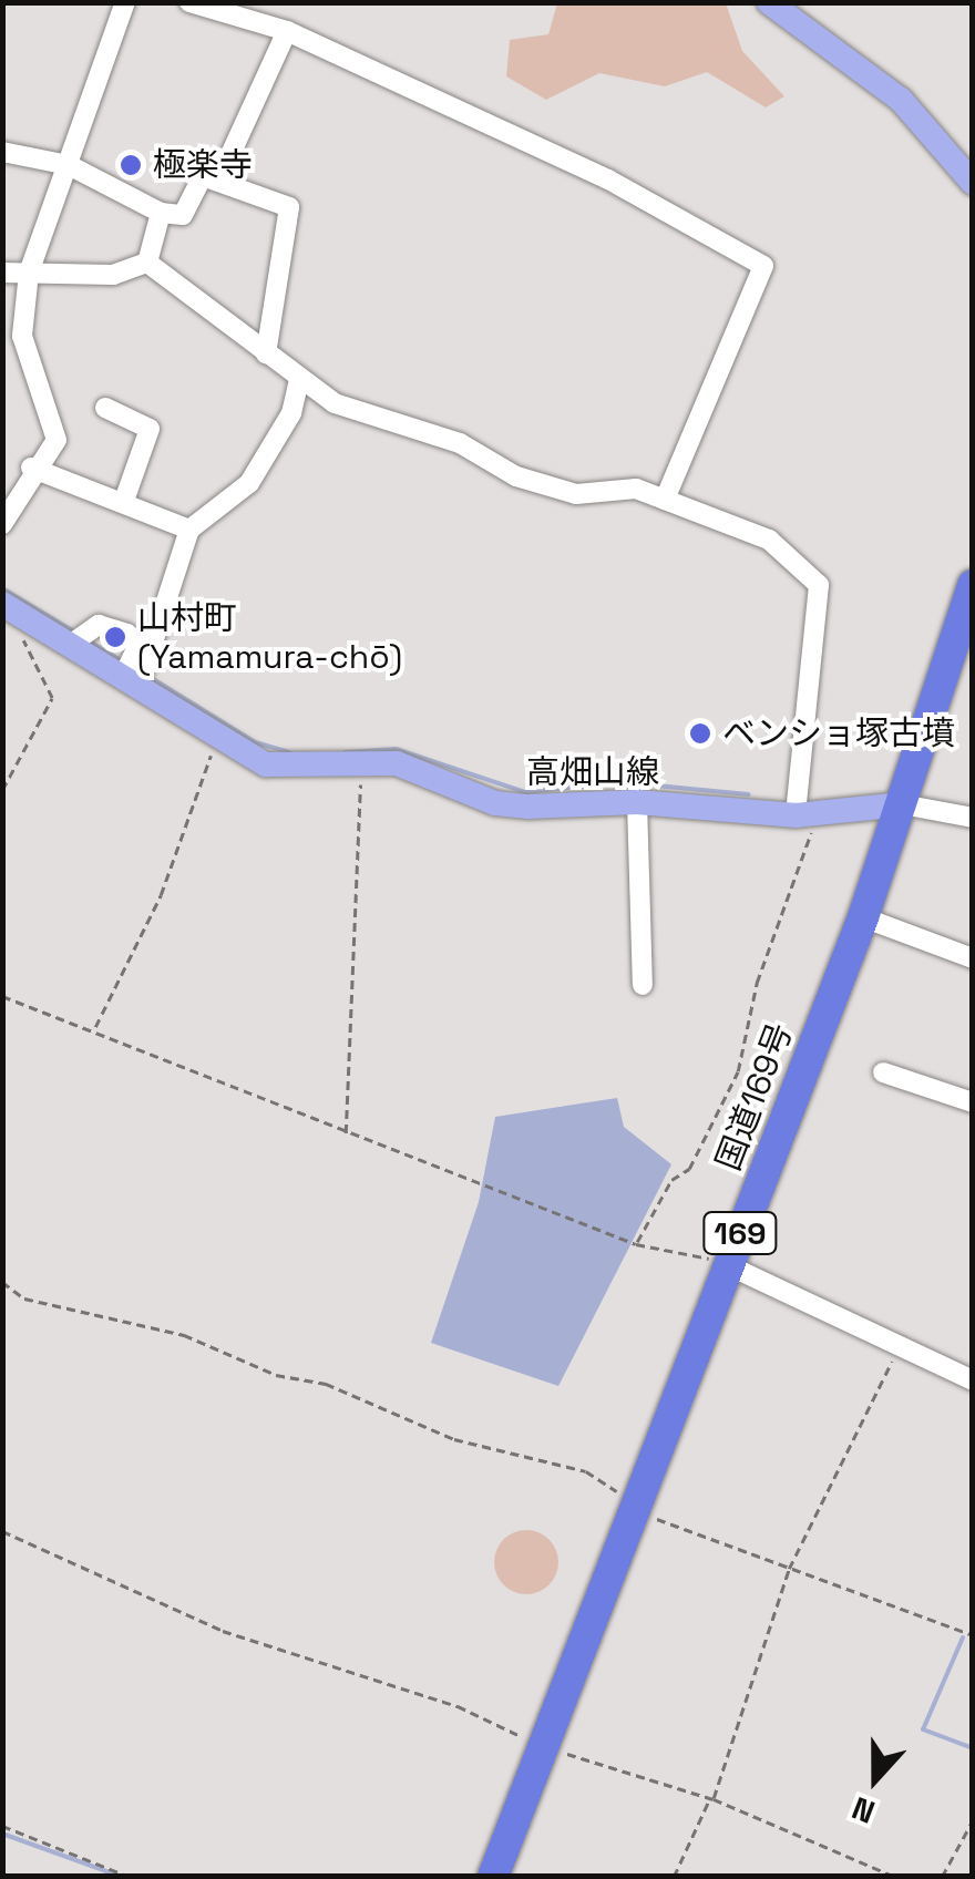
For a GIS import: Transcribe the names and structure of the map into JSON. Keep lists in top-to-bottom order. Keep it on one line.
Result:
{"streets":{"highway":["国道169号","169"],"main road":["高畑山線"]},"crossings":[["高畑山線","国道169号"]],"places":["極楽寺","山村町 (Yamamura-chō)","ベンショ塚古墳"],"north":"bottom"}
